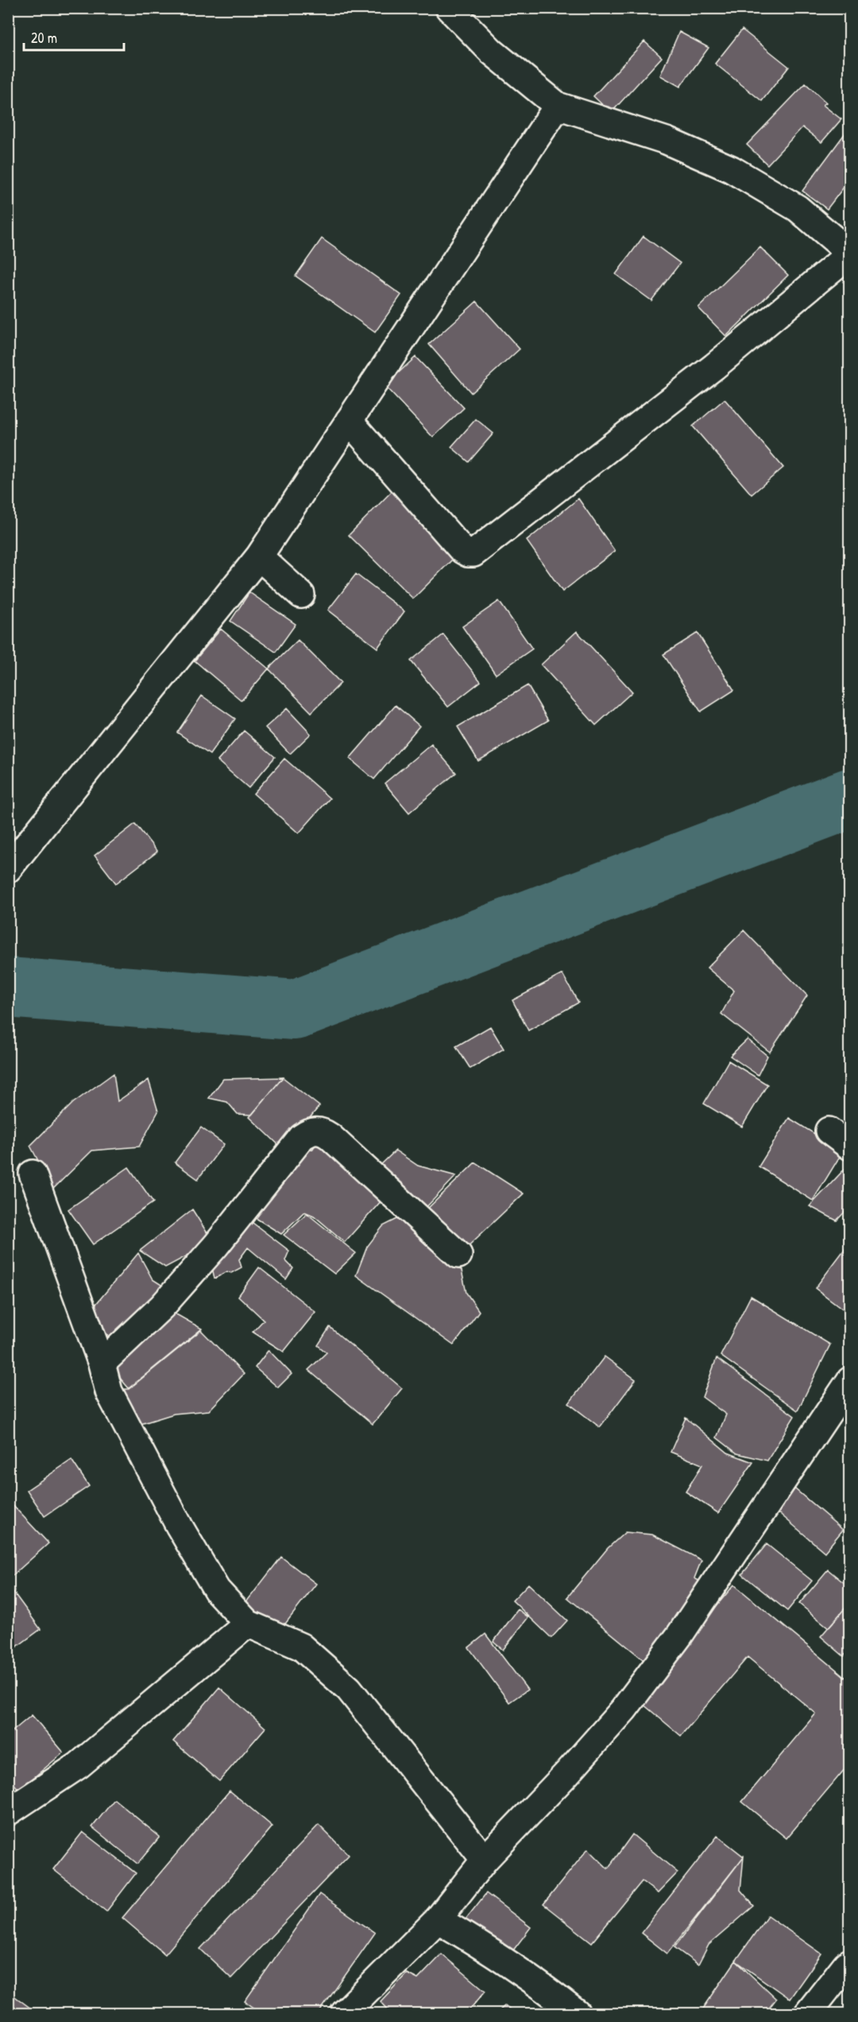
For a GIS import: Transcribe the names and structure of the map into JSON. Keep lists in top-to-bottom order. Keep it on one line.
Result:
{"scale_bar":"20 m"}
